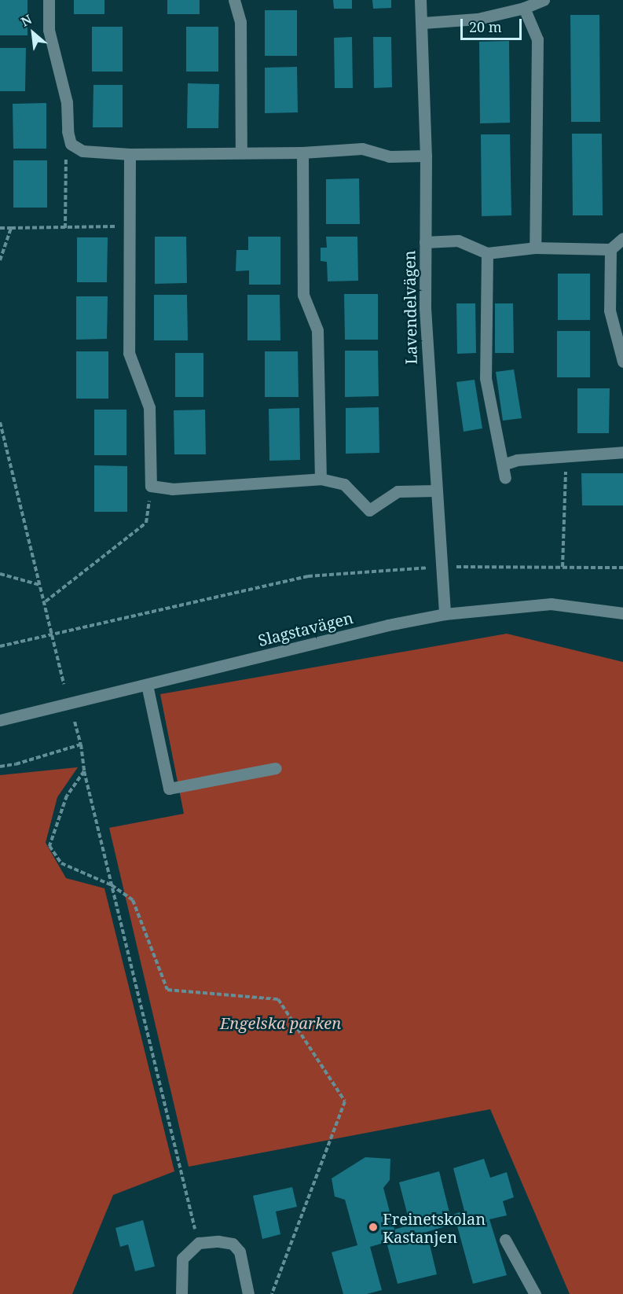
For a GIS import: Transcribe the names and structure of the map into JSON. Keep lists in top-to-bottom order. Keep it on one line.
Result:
{"streets":{"street":["Lavendelvägen","Slagstavägen"]},"crossings":[["Lavendelvägen","Slagstavägen"]],"parks":["Engelska parken"],"places":["Freinetskolan Kastanjen"],"scale_bar":"20 m","north":"top left"}
